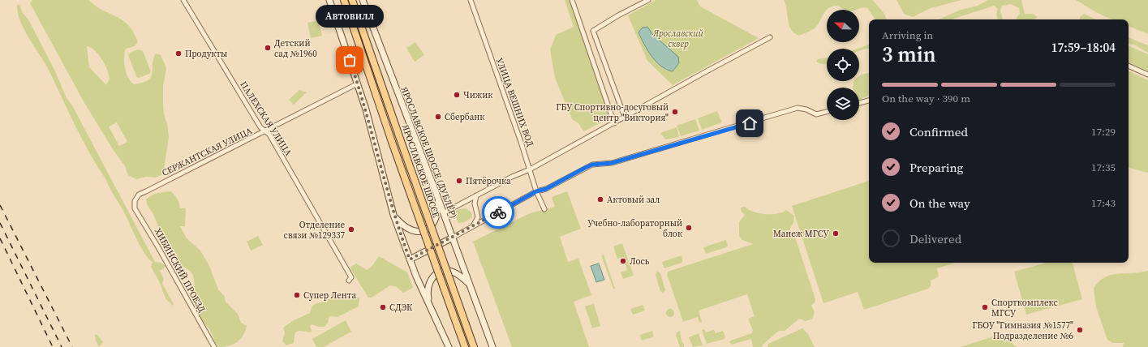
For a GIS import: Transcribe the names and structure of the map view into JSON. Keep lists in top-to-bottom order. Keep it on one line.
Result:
{"streets":{"main road":["ЯРОСЛАВСКОЕ ШОССЕ"],"street":["УЛИЦА ВЕШНИХ ВОД","ПАЛЕХСКАЯ УЛИЦА","СЕРЖАНТСКАЯ УЛИЦА","ЯРОСЛАВСКОЕ ШОССЕ (ДУБЛЁР)","ХИБИНСКИЙ ПРОЕЗД"]},"crossings":[["ПАЛЕХСКАЯ УЛИЦА","СЕРЖАНТСКАЯ УЛИЦА"],["СЕРЖАНТСКАЯ УЛИЦА","ХИБИНСКИЙ ПРОЕЗД"]],"parks":["Ярославский сквер"],"places":["Детский сад №1960","Продукты","Автовилл","Чижик","ГБУ Спортивно-досуговый центр \"Виктория\"","Сбербанк","Пятёрочка","Актовый зал","Учебно-лабораторный блок","Отделение связи №129337","Манеж МГСУ","Лось","Супер Лента","СДЭК","Спорткомплекс МГСУ","ГБОУ \"Гимназия №1577\" Подразделение №6"],"north":"left","page":{"bubble":"Автовилл","heading":["3 min","Arriving in","17:59–18:04"],"bar":"On the way · 390 m","list":[["Confirmed","17:29"],["Preparing","17:35"],["On the way","17:43"],"Delivered"]}}
